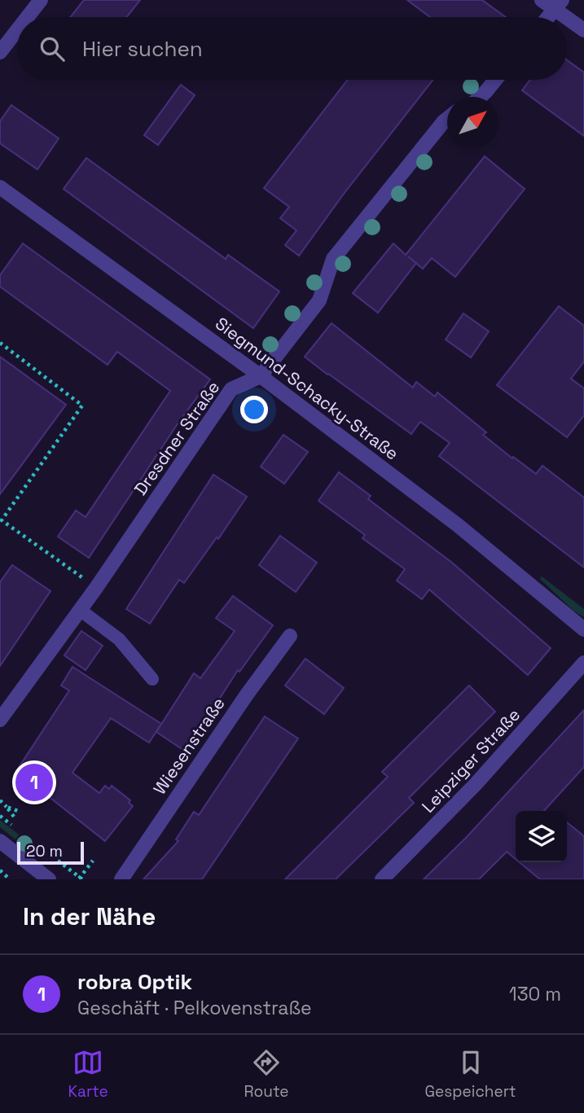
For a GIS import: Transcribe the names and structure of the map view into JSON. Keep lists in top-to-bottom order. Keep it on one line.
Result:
{"streets":{"street":["Siegmund-Schacky-Straße","Dresdner Straße","Wiesenstraße","Leipziger Straße"]},"crossings":[["Siegmund-Schacky-Straße","Dresdner Straße"]],"scale_bar":"20 m","north":"top right","page":{"search":"Hier suchen","pins":"1","scale":"20 m","heading":"In der Nähe","list":[{"mark":"1","name":"robra Optik","note":"Geschäft · Pelkovenstraße","value":"130 m"}],"nav":["Karte","Route","Gespeichert"]}}
